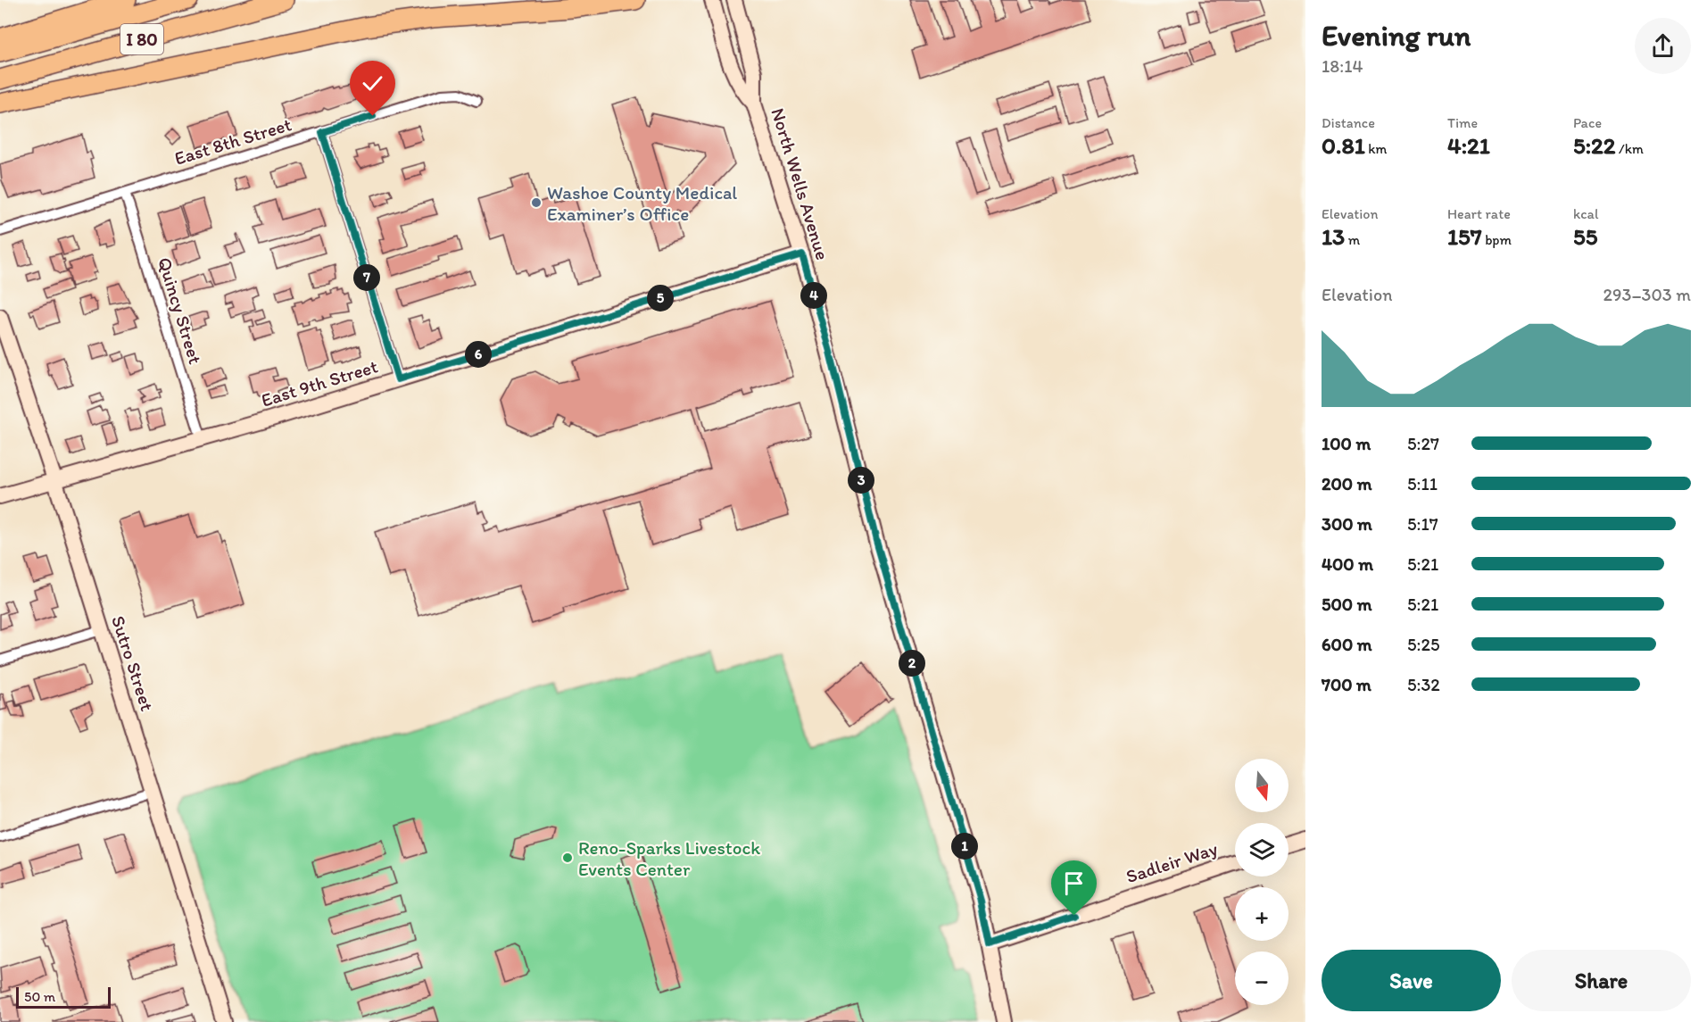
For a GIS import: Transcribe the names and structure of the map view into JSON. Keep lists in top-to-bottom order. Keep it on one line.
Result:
{"streets":{"highway":["I 80"],"street":["East 8th Street","North Wells Avenue","Quincy Street","East 9th Street","Sutro Street","Sadleir Way"]},"crossings":[["East 8th Street","Quincy Street"],["North Wells Avenue","East 9th Street"],["North Wells Avenue","Sadleir Way"],["Quincy Street","East 9th Street"],["East 9th Street","Sutro Street"]],"places":["Washoe County Medical Examiner’s Office","Reno-Sparks Livestock Events Center"],"scale_bar":"50 m","north":"bottom","page":{"heading":["Evening run","18:14"],"stats":[["Distance","0.81 km"],["Time","4:21"],["Pace","5:22 /km"],["Elevation","13 m"],["Heart rate","157 bpm"],["kcal","55"]],"pins":["7","4","5","6","3","2","1"],"chart":["Elevation","293–303 m"],"list":[{"name":"100 m","note":"5:27"},{"name":"200 m","note":"5:11"},{"name":"300 m","note":"5:17"},{"name":"400 m","note":"5:21"},{"name":"500 m","note":"5:21"},{"name":"600 m","note":"5:25"},{"name":"700 m","note":"5:32"}],"map_buttons":["+","−"],"buttons":["Save","Share"],"scale":"50 m"}}
